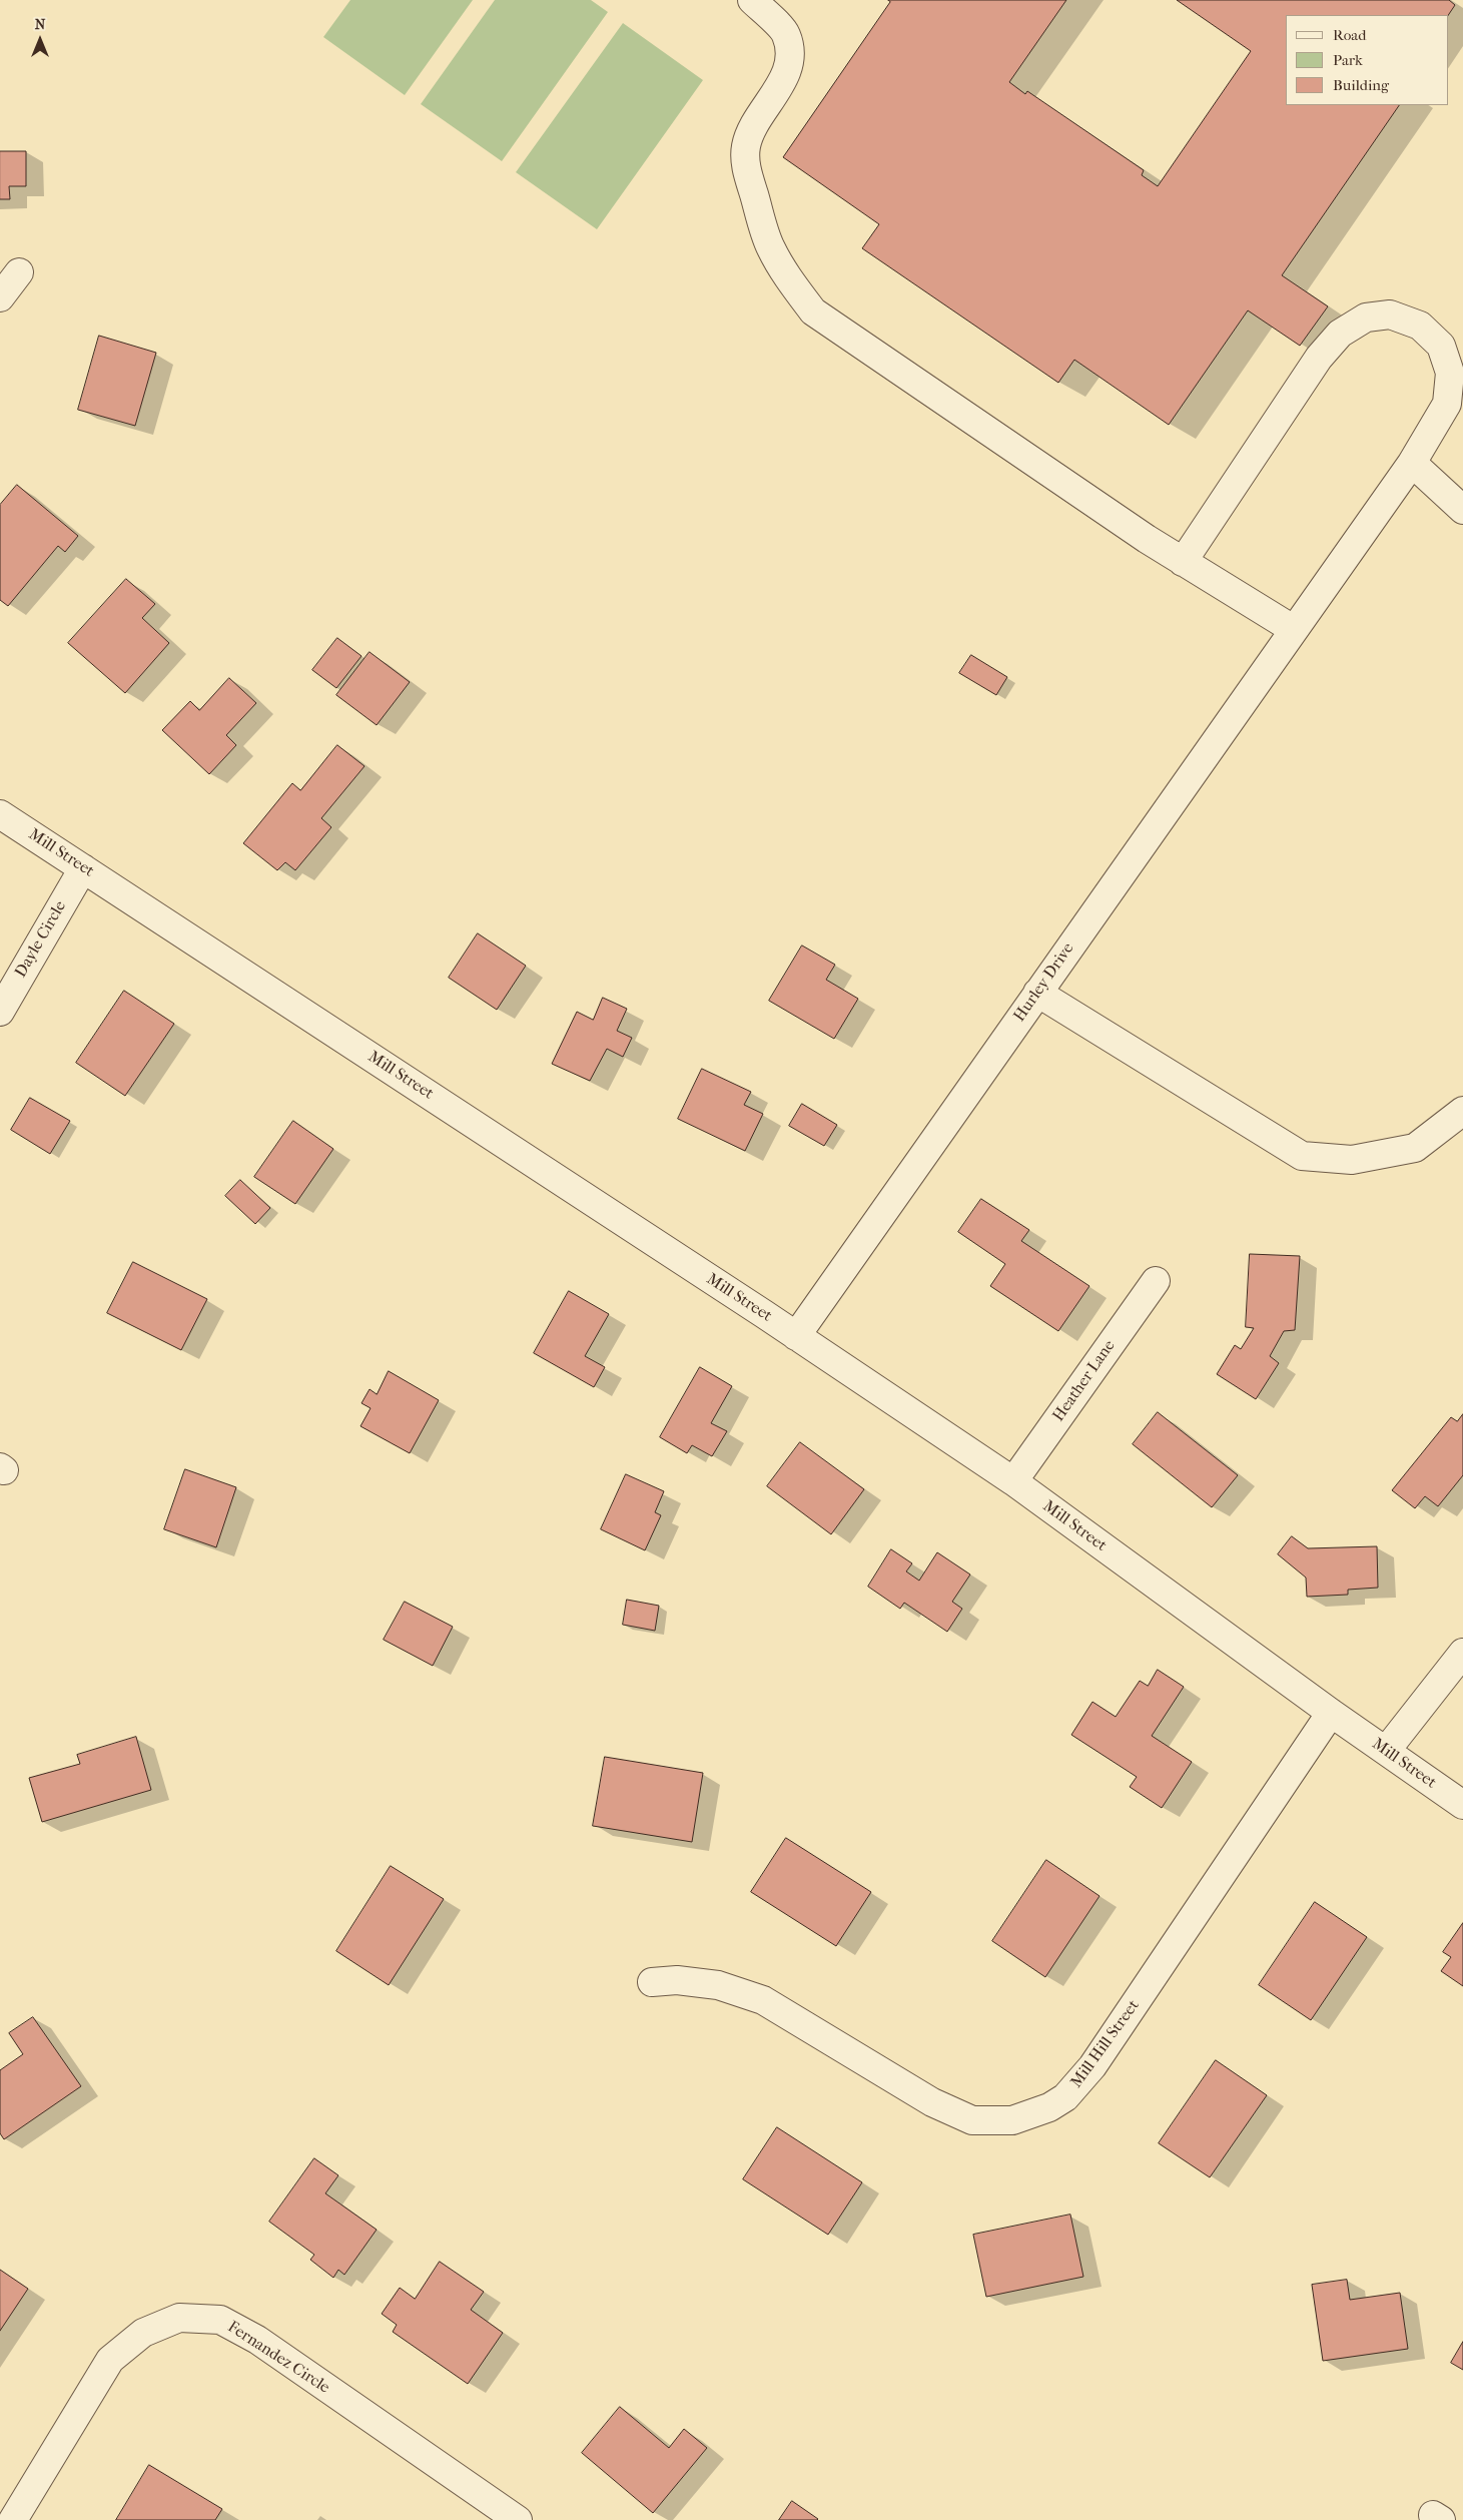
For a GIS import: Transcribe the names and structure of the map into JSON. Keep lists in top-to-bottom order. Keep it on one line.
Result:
{"streets":{"street":["Mill Street","Dayle Circle","Hurley Drive","Heather Lane","Mill Hill Street","Fernandez Circle"]},"crossings":[["Mill Street","Dayle Circle"],["Mill Street","Hurley Drive"],["Mill Street","Heather Lane"],["Mill Street","Mill Hill Street"]],"legend":["Road","Park","Building"],"north":"top"}
